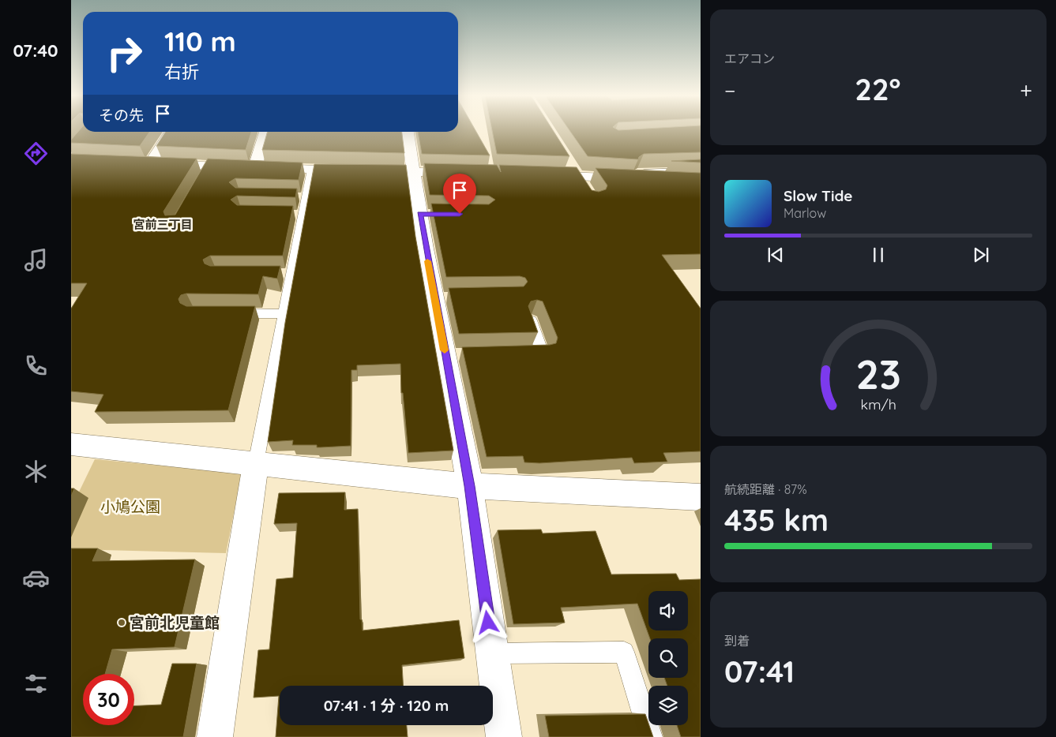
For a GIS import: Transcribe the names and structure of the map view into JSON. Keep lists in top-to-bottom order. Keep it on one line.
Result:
{"districts":["宮前三丁目"],"parks":["小鳩公園"],"places":["宮前北児童館"],"page":{"tabs":"07:40","tile":["エアコン",["航続距離 · 87%","435 km"],["到着","07:41"]],"turn":["110 m","右折"],"heat":["−","22°","+"],"then":"その先","song":["Slow Tide","Marlow"],"limit":"30","trip":"07:41 · 1 分 · 120 m","gauge":["23","km/h"]}}
